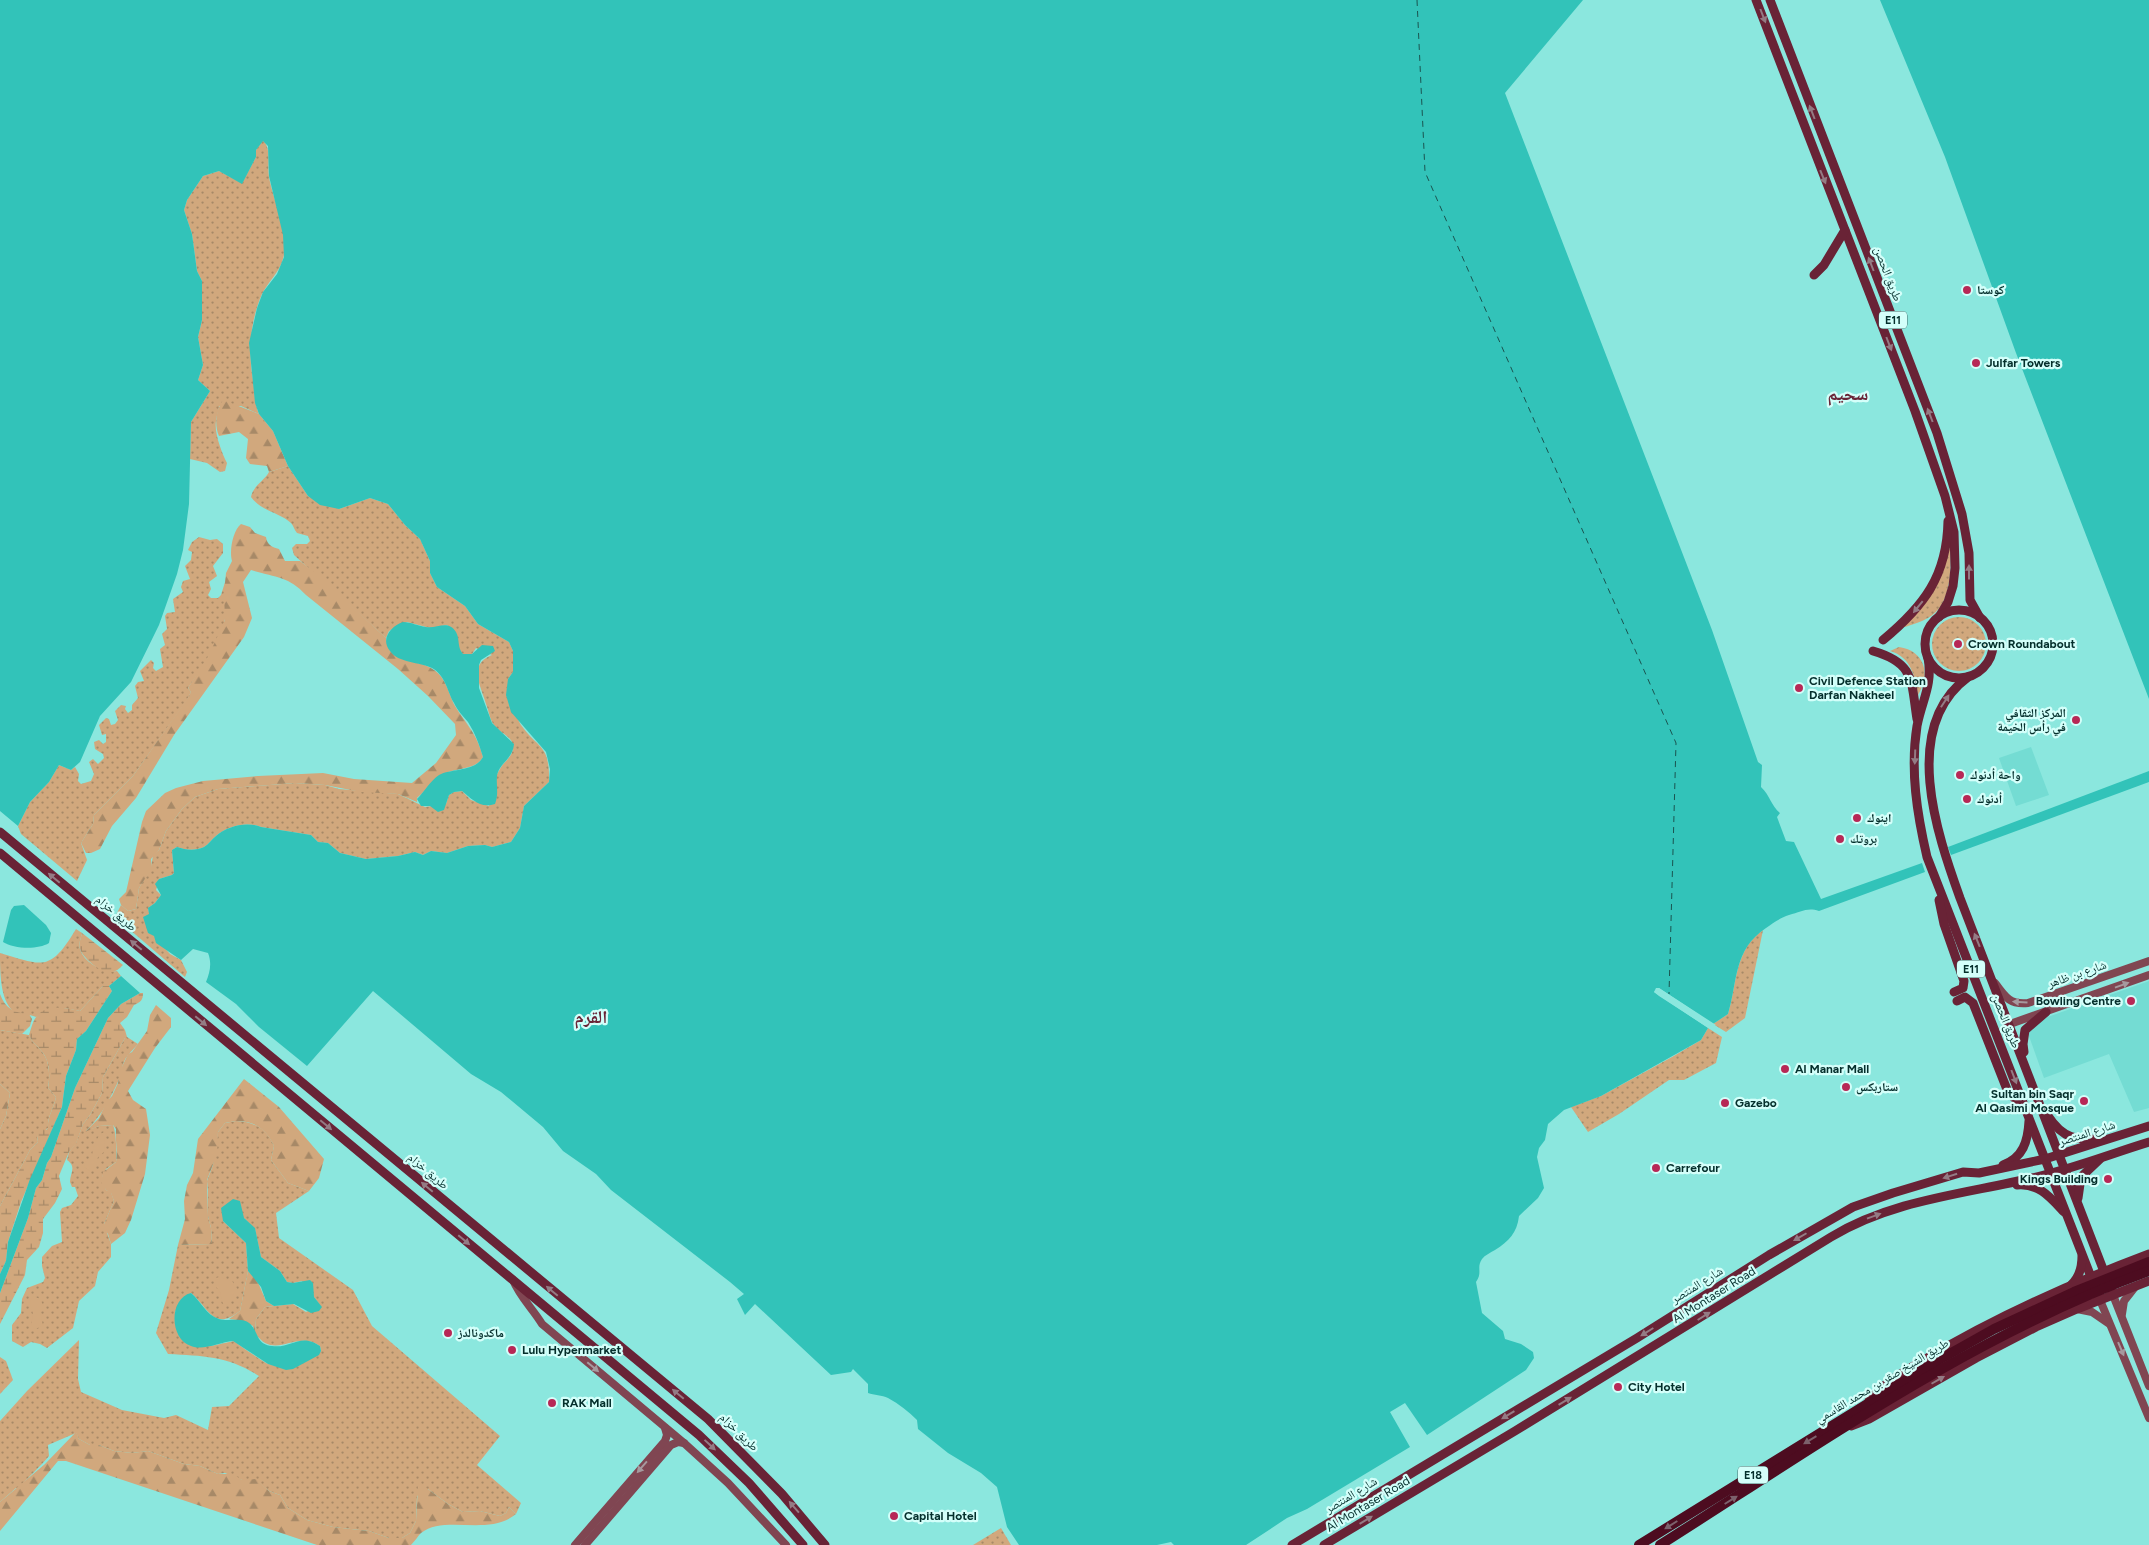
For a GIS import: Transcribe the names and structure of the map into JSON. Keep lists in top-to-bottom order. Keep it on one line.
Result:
{"streets":{"highway":["طريق الشيخ صقر بن محمد القاسمي","E18"],"main road":["طريق الحصن","E11","طريق خزام","شارع المنتصر","Al Montaser Road"],"street":["شارع بن ظاهر"]},"crossings":[["طريق الحصن","شارع بن ظاهر"],["طريق الحصن","شارع المنتصر"],["طريق الحصن","Al Montaser Road"]],"one_way":["شارع المنتصر","Al Montaser Road"],"districts":["سحيم","القرم"],"places":["كوستا","Julfar Towers","Crown Roundabout","Civil Defence Station Darfan Nakheel","المركز الثقافي في رأس الخيمة","واحة أدنوك","أدنوك","اينوك","بروتك","Bowling Centre","Al Manar Mall","ستاربكس","Sultan bin Saqr Al Qasimi Mosque","Gazebo","Carrefour","Kings Building","ماكدونالدز","Lulu Hypermarket","City Hotel","RAK Mall","Capital Hotel"]}
